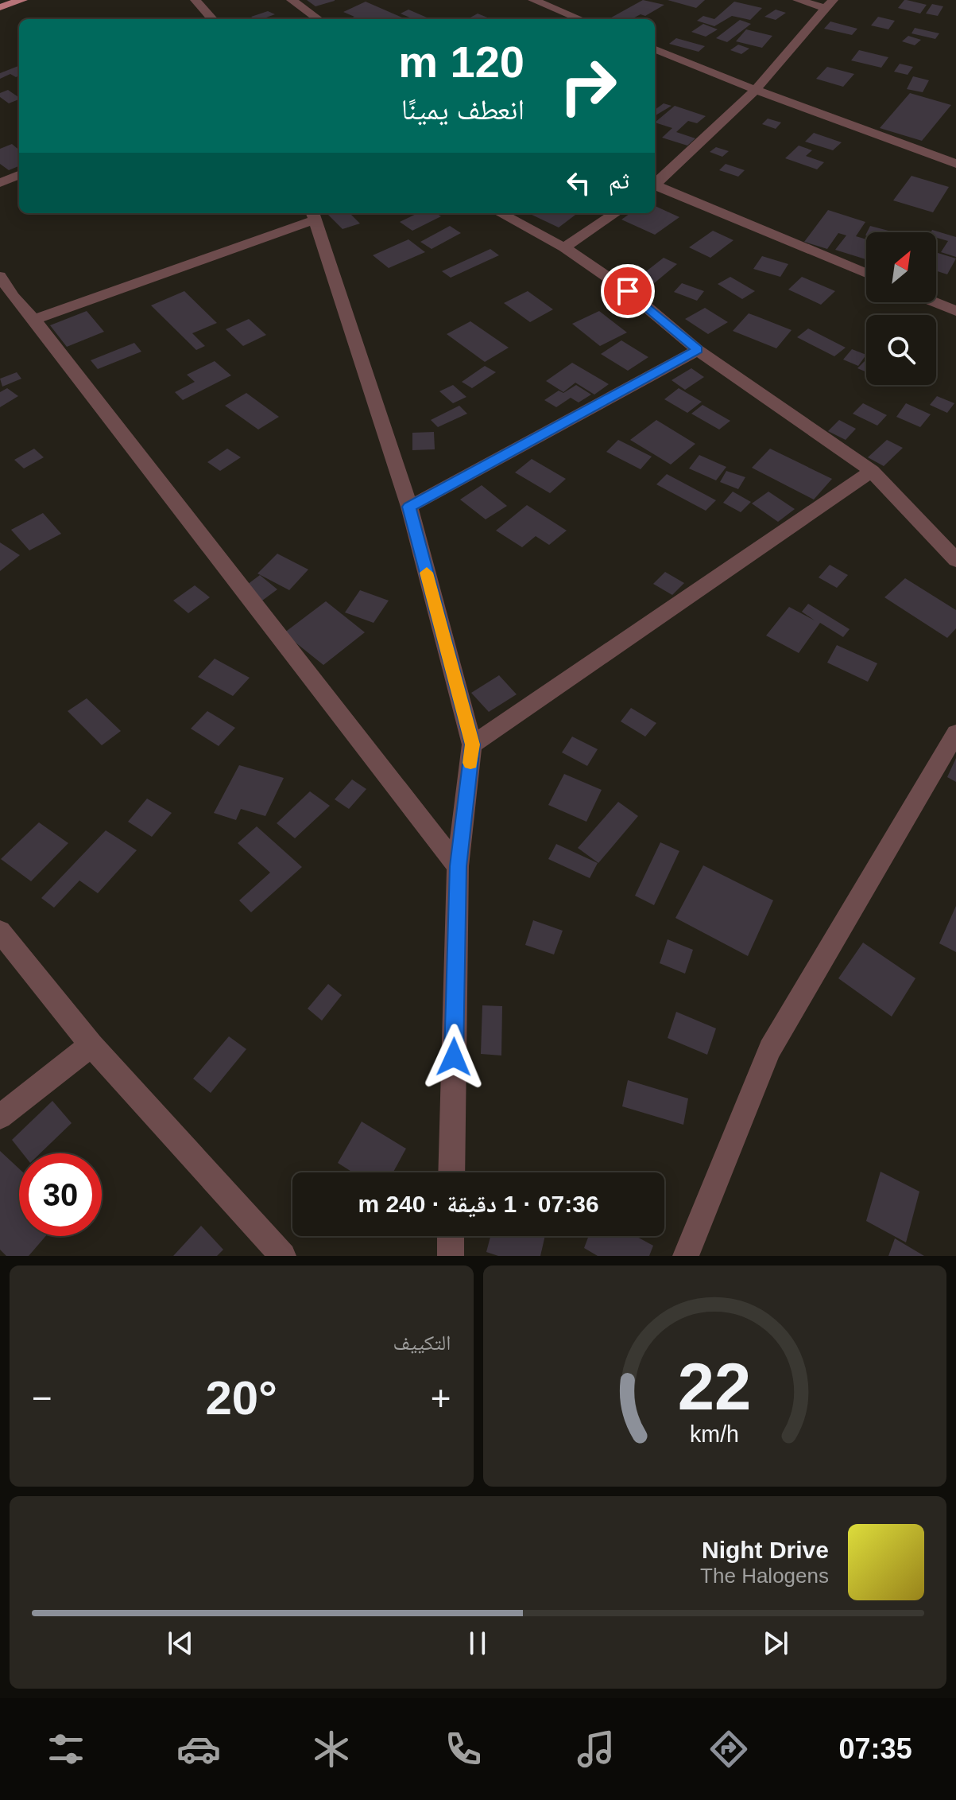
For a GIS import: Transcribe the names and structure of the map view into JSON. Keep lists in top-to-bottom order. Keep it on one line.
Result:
{"north":"top right","page":{"turn":["120 m","انعطف يمينًا"],"then":"ثم","limit":"30","trip":"07:36 · 1 دقيقة · 240 m","tile":"التكييف","heat":["−","20°","+"],"song":["Night Drive","The Halogens"],"tabs":"07:35","gauge":["22","km/h"]}}
